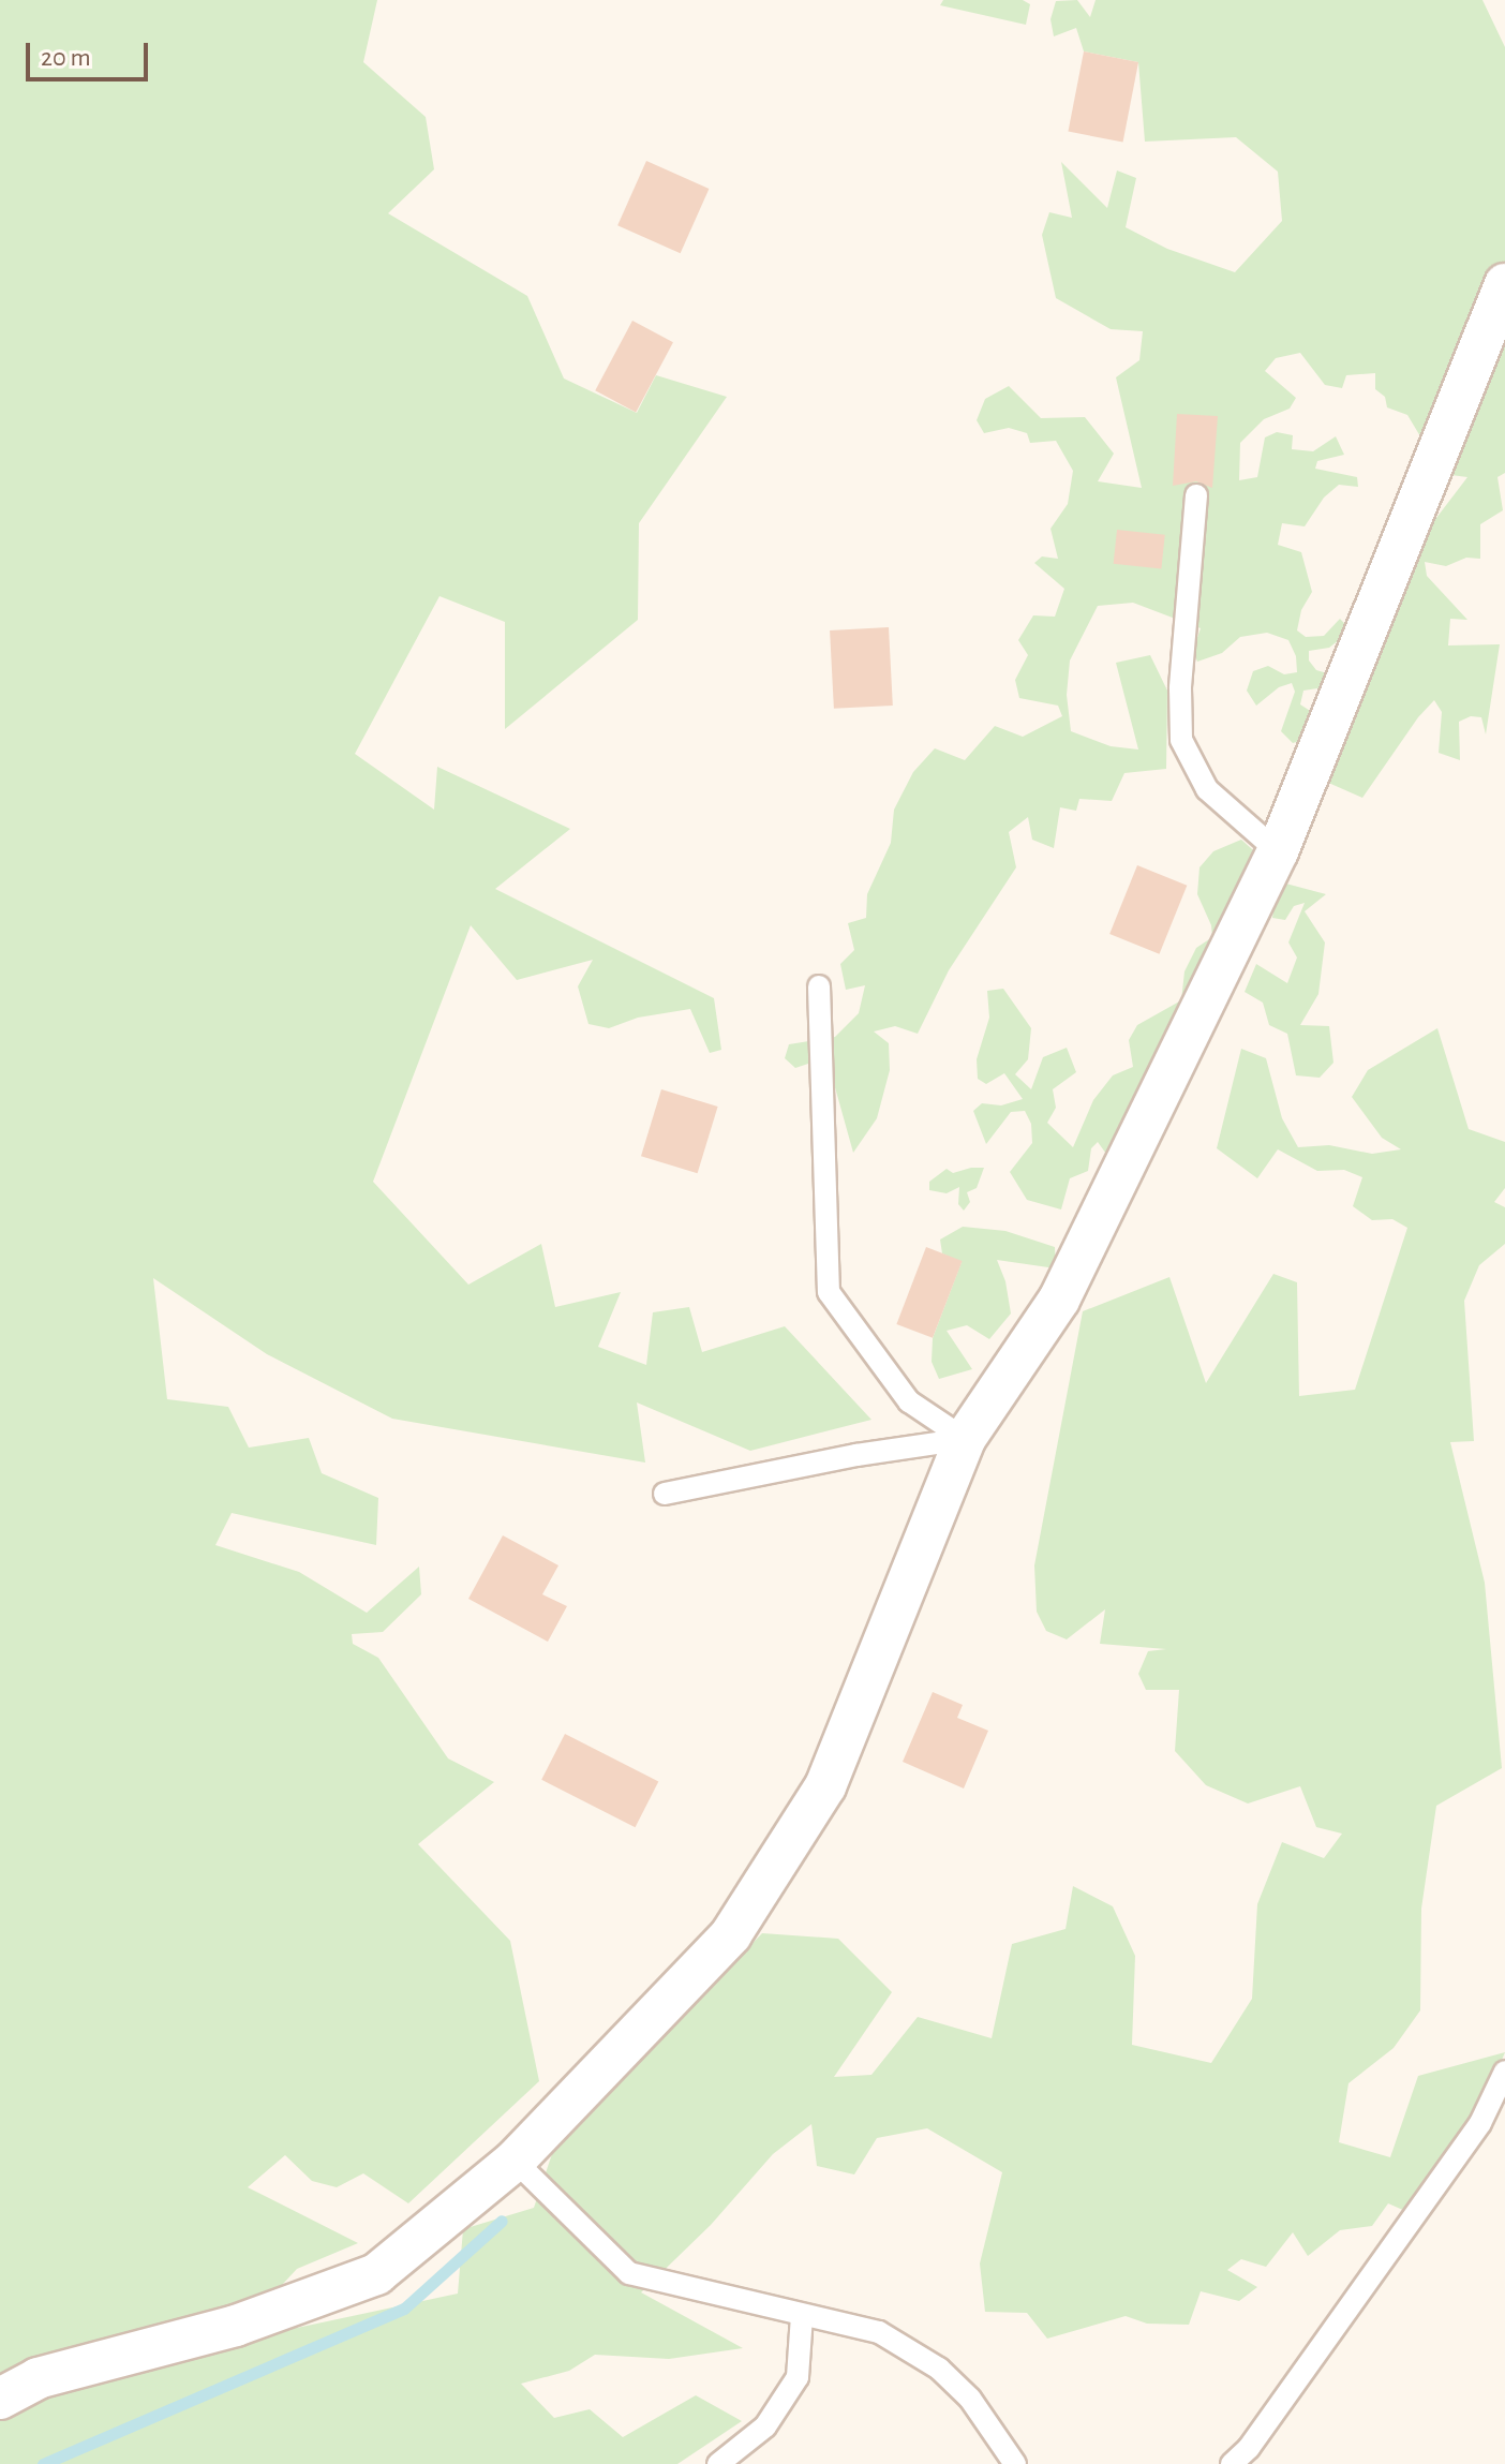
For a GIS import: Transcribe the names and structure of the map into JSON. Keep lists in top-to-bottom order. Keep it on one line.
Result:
{"scale_bar":"20 m"}
